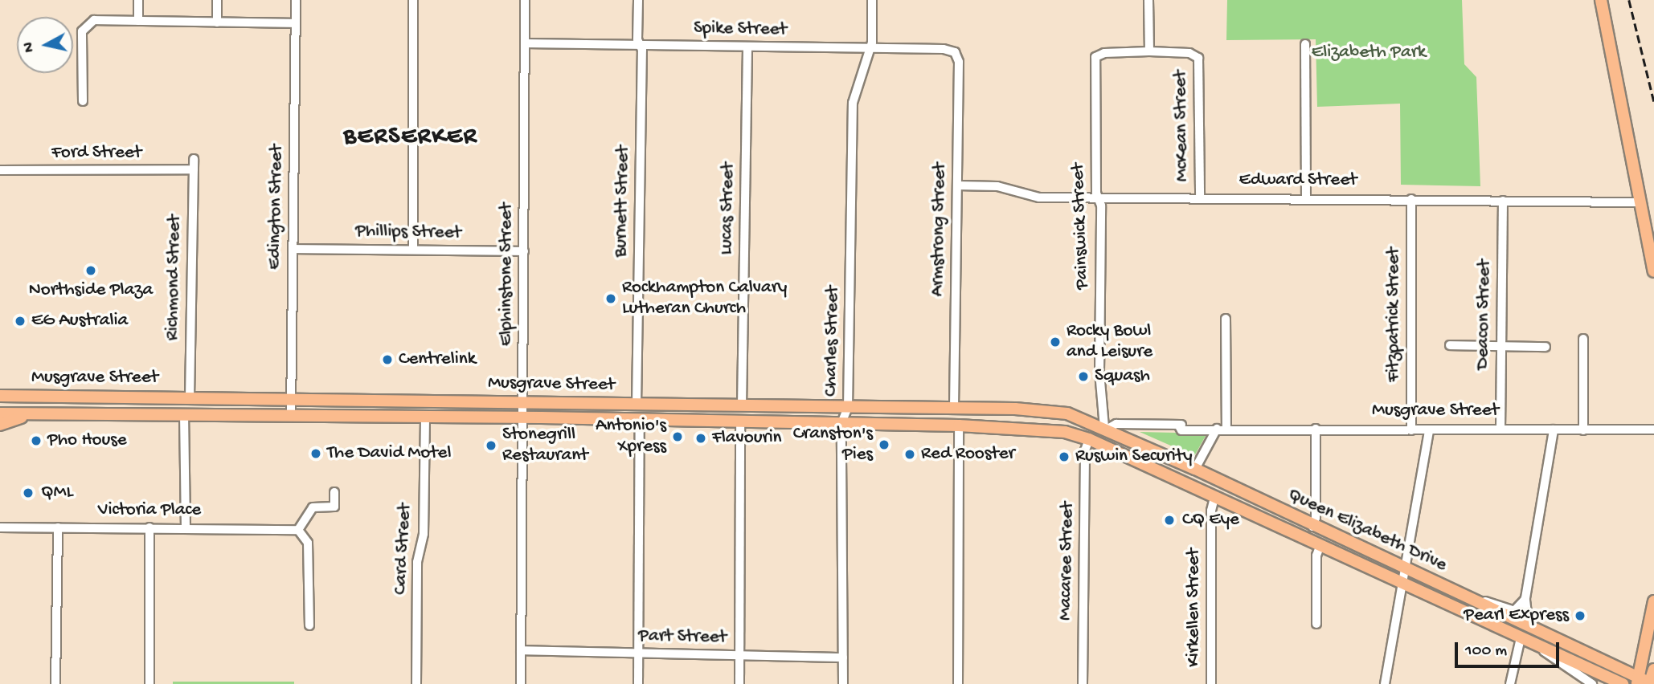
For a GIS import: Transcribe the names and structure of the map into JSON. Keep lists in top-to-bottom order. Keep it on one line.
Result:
{"streets":{"main road":["Musgrave Street","Queen Elizabeth Drive"],"street":["Spike Street","McKean Street","Ford Street","Edward Street","Burnett Street","Edington Street","Lucas Street","Painswick Street","Armstrong Street","Phillips Street","Elphinstone Street","Richmond Street","Fitzpatrick Street","Deacon Street","Charles Street","Victoria Place","Card Street","Macaree Street","Kirkellen Street","Part Street"]},"crossings":[["Spike Street","Burnett Street"],["Spike Street","Lucas Street"],["Spike Street","Armstrong Street"],["Spike Street","Elphinstone Street"],["Spike Street","Charles Street"],["McKean Street","Edward Street"],["McKean Street","Painswick Street"],["Ford Street","Richmond Street"],["Edward Street","Painswick Street"],["Edward Street","Armstrong Street"],["Edward Street","Fitzpatrick Street"],["Edward Street","Deacon Street"],["Burnett Street","Musgrave Street"],["Edington Street","Phillips Street"],["Edington Street","Musgrave Street"],["Lucas Street","Musgrave Street"],["Painswick Street","Musgrave Street"],["Painswick Street","Queen Elizabeth Drive"],["Armstrong Street","Musgrave Street"],["Phillips Street","Elphinstone Street"],["Elphinstone Street","Musgrave Street"],["Elphinstone Street","Part Street"],["Richmond Street","Musgrave Street"],["Fitzpatrick Street","Musgrave Street"],["Deacon Street","Musgrave Street"],["Charles Street","Musgrave Street"],["Charles Street","Part Street"],["Musgrave Street","Queen Elizabeth Drive"],["Musgrave Street","Card Street"],["Queen Elizabeth Drive","Macaree Street"],["Queen Elizabeth Drive","Kirkellen Street"]],"districts":["BERSERKER"],"parks":["Elizabeth Park"],"places":["Northside Plaza","Rockhampton Calvary Lutheran Church","EG Australia","Rocky Bowl and Leisure","Centrelink","Squash","Antonio's Xpress","Flavourin","Pho House","Cranston's Pies","Stonegrill Restaurant","The David Motel","Red Rooster","Ruswin Security","QML","CQ Eye","Pearl Express"],"scale_bar":"100 m","north":"left"}
